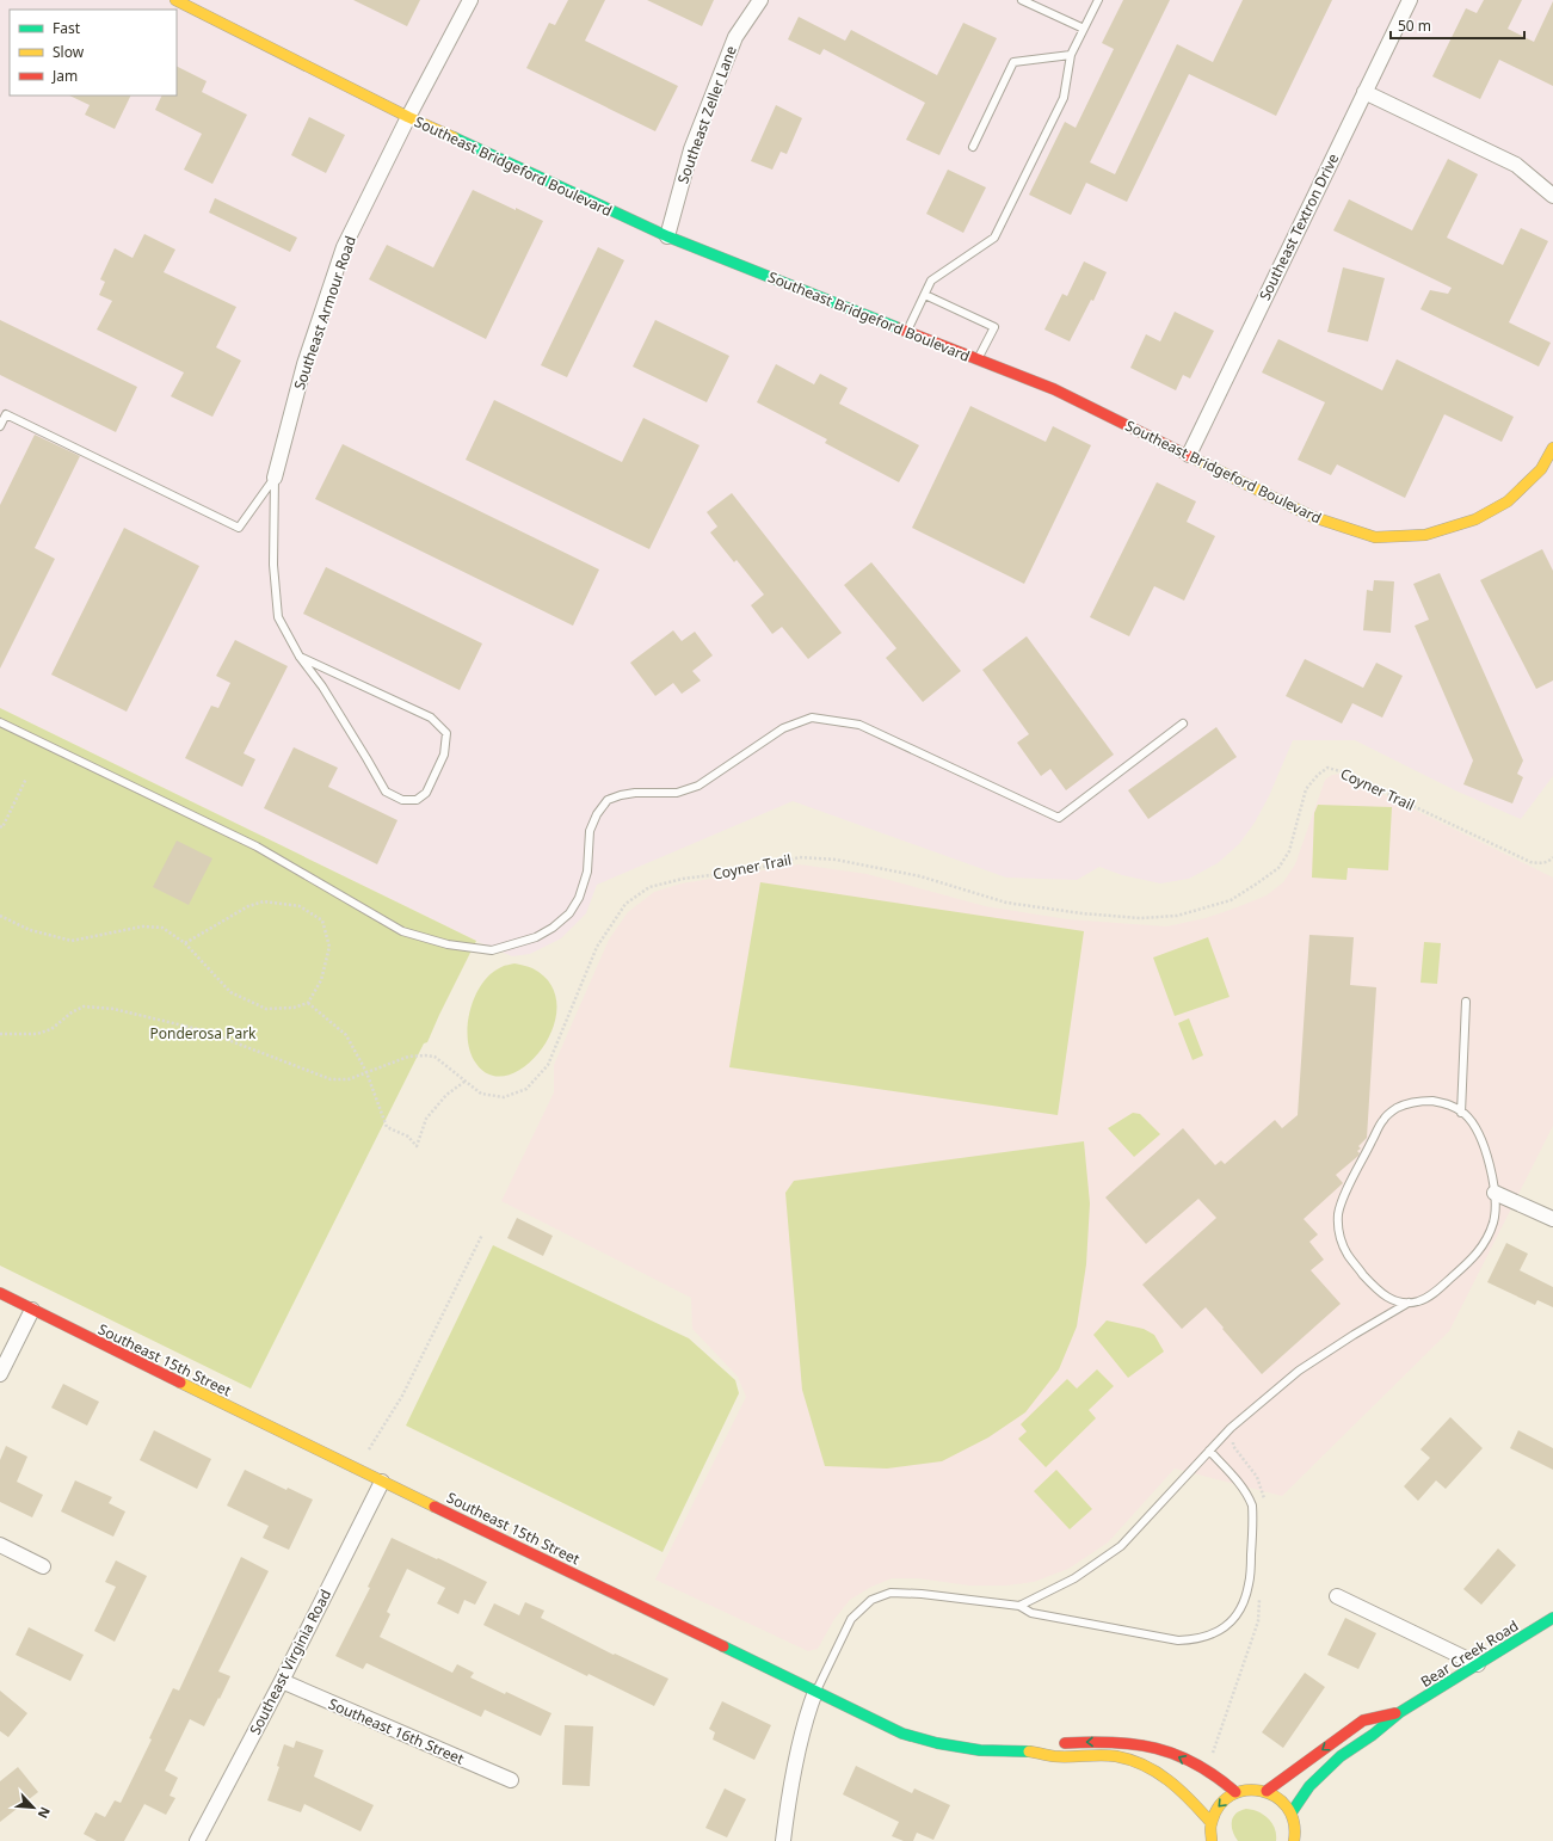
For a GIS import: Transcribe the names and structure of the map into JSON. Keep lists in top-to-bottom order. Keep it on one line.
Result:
{"streets":{"street":["Southeast Zeller Lane","Southeast Bridgeford Boulevard","Southeast Textron Drive","Southeast Armour Road","Southeast 15th Street","Bear Creek Road","Southeast Virginia Road","Southeast 16th Street"],"path":["Coyner Trail"]},"crossings":[["Southeast Zeller Lane","Southeast Bridgeford Boulevard"],["Southeast Bridgeford Boulevard","Southeast Textron Drive"],["Southeast Bridgeford Boulevard","Southeast Armour Road"],["Southeast 15th Street","Southeast Virginia Road"],["Southeast Virginia Road","Southeast 16th Street"]],"parks":["Ponderosa Park"],"legend":["Fast","Slow","Jam"],"scale_bar":"50 m","north":"bottom right"}
